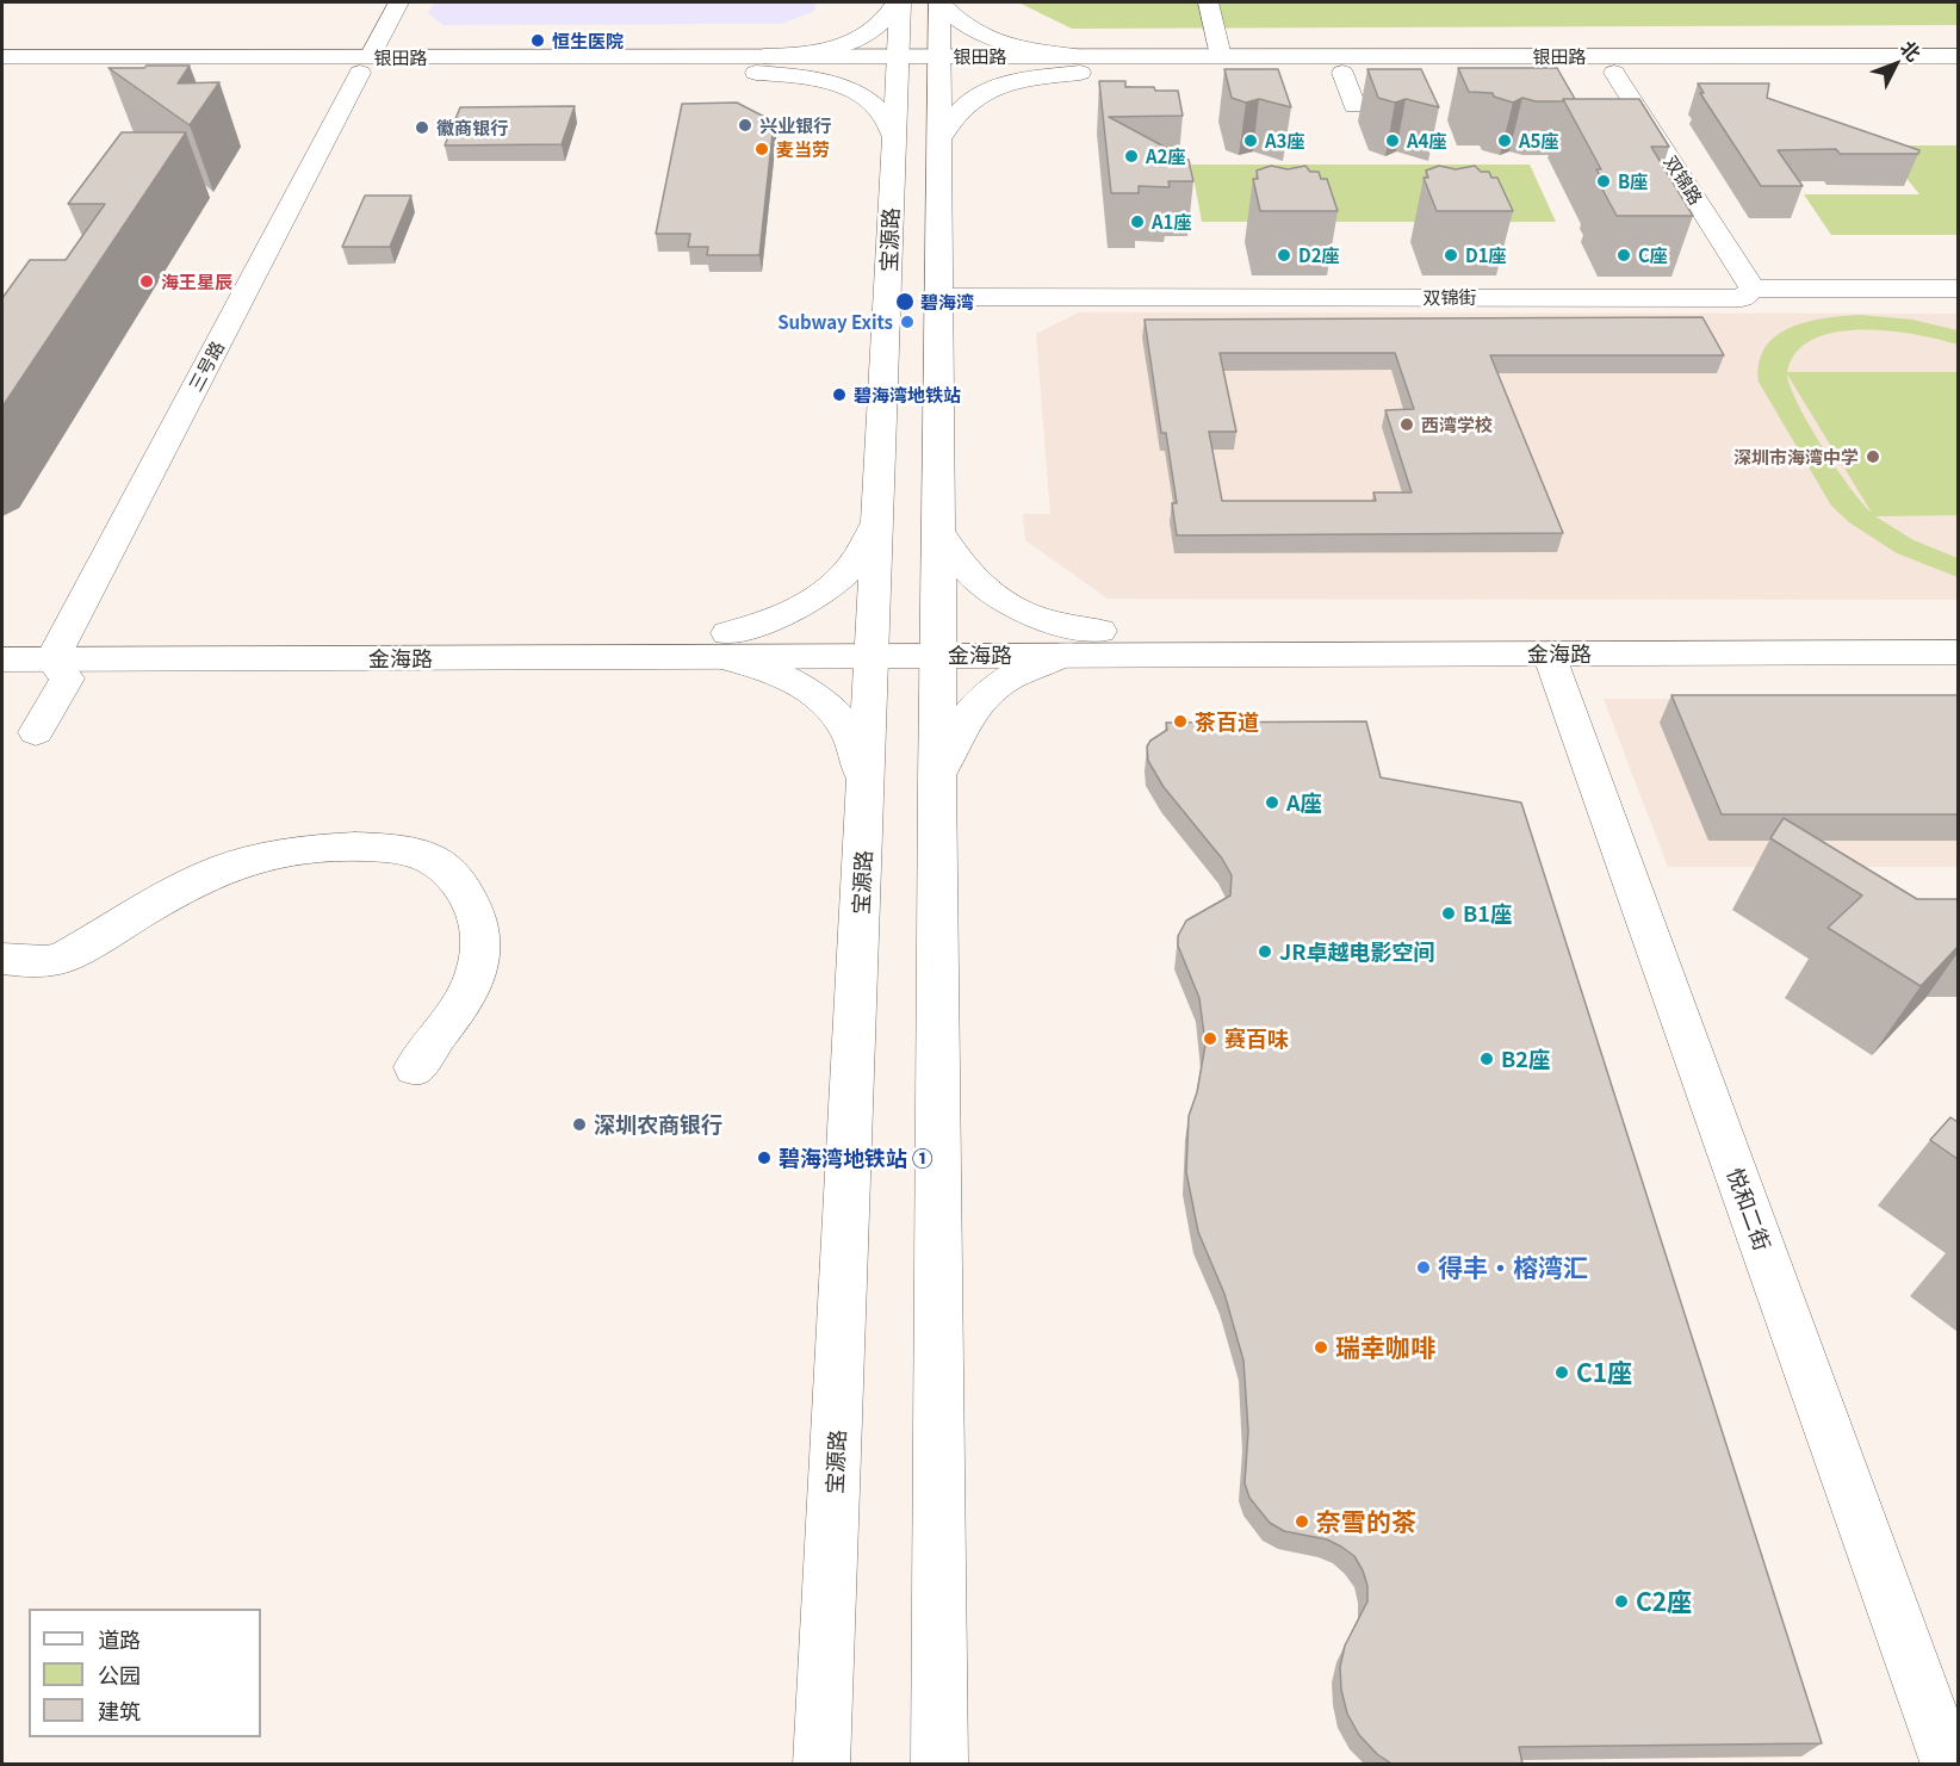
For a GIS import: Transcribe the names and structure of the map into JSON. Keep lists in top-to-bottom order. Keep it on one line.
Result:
{"streets":{"street":["银田路","双锦路","宝源路","双锦街","三号路","金海路","悦和二街"]},"crossings":[["银田路","双锦路"],["银田路","宝源路"],["银田路","三号路"],["双锦路","双锦街"],["宝源路","金海路"],["三号路","金海路"],["金海路","悦和二街"]],"places":["恒生医院","兴业银行","徽商银行","A3座","A4座","A5座","麦当劳","A2座","B座","A1座","D2座","D1座","C座","海王星辰","碧海湾","Subway Exits","碧海湾地铁站","西湾学校","深圳市海湾中学","茶百道","A座","B1座","JR卓越电影空间","赛百味","B2座","深圳农商银行","碧海湾地铁站 ①","得丰·榕湾汇","瑞幸咖啡","C1座","奈雪的茶","C2座"],"legend":["道路","公园","建筑"],"north":"top right"}
